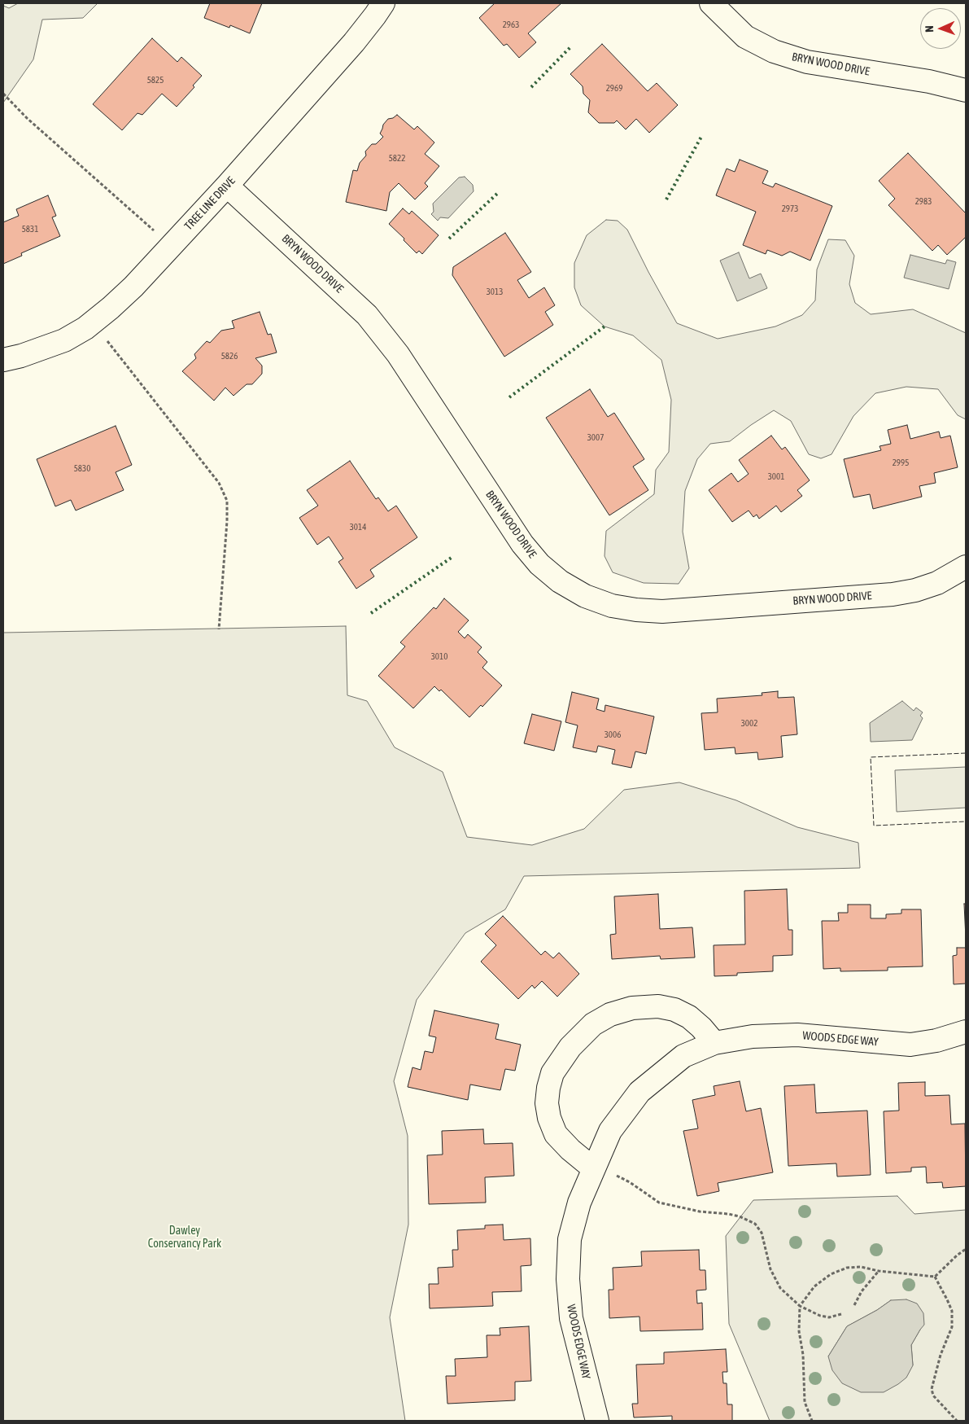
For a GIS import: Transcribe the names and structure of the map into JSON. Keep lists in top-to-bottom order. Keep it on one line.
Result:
{"streets":{"street":["BRYN WOOD DRIVE","TREE LINE DRIVE","WOODS EDGE WAY"]},"crossings":[["BRYN WOOD DRIVE","TREE LINE DRIVE"]],"parks":["Dawley Conservancy Park"],"house_numbers":["2963","5825","2969","5822","2983","2973","5831","3013","5826","3007","2995","5830","3001","3014","3010","3002","3006"],"north":"left"}
